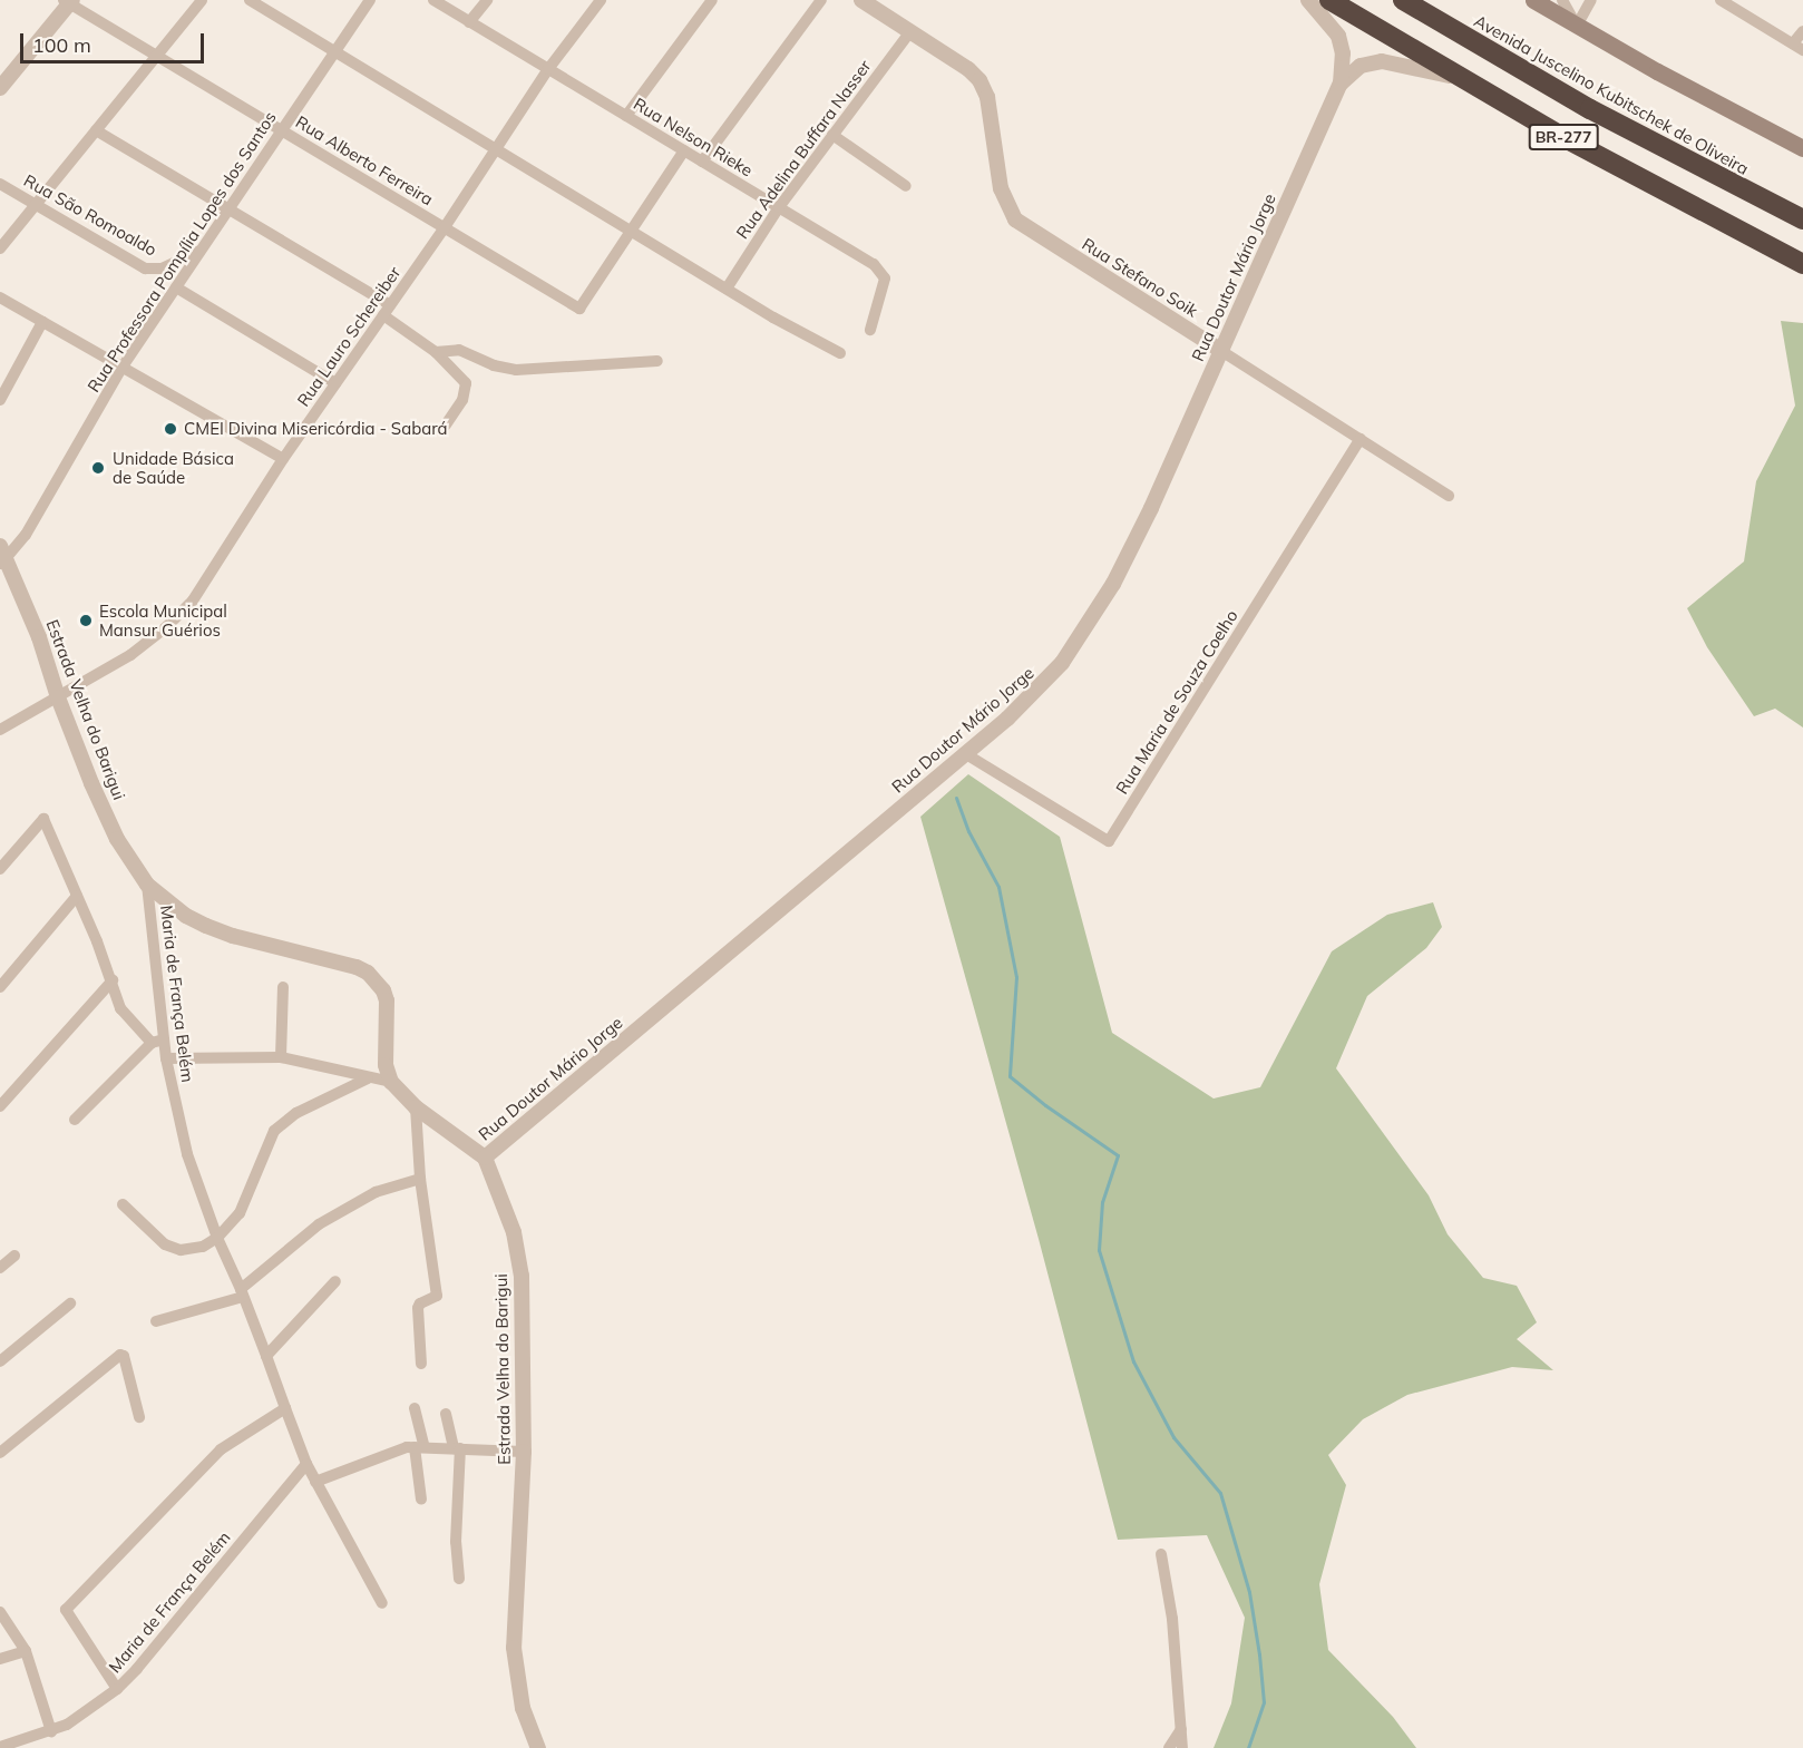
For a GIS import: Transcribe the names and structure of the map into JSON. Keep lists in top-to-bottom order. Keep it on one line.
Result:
{"streets":{"highway":["Avenida Juscelino Kubitschek de Oliveira","BR-277"],"street":["Rua Nelson Rieke","Rua Adelina Buffara Nasser","Rua Alberto Ferreira","Rua São Romoaldo","Rua Professora Pompília Lopes dos Santos","Rua Stefano Soik","Rua Doutor Mário Jorge","Rua Lauro Schereiber","Rua Maria de Souza Coelho","Estrada Velha do Barigui","Maria de França Belém"]},"crossings":[["Rua Nelson Rieke","Rua Adelina Buffara Nasser"],["Rua Nelson Rieke","Rua Lauro Schereiber"],["Rua Adelina Buffara Nasser","Rua Stefano Soik"],["Rua Alberto Ferreira","Rua Professora Pompília Lopes dos Santos"],["Rua Alberto Ferreira","Rua Lauro Schereiber"],["Rua São Romoaldo","Rua Professora Pompília Lopes dos Santos"],["Rua Professora Pompília Lopes dos Santos","Estrada Velha do Barigui"],["Rua Stefano Soik","Rua Doutor Mário Jorge"],["Rua Stefano Soik","Rua Maria de Souza Coelho"],["Rua Doutor Mário Jorge","Rua Maria de Souza Coelho"],["Rua Doutor Mário Jorge","Estrada Velha do Barigui"],["Rua Lauro Schereiber","Estrada Velha do Barigui"],["Estrada Velha do Barigui","Maria de França Belém"]],"places":["CMEI Divina Misericórdia - Sabará","Unidade Básica de Saúde","Escola Municipal Mansur Guérios"],"scale_bar":"100 m"}
